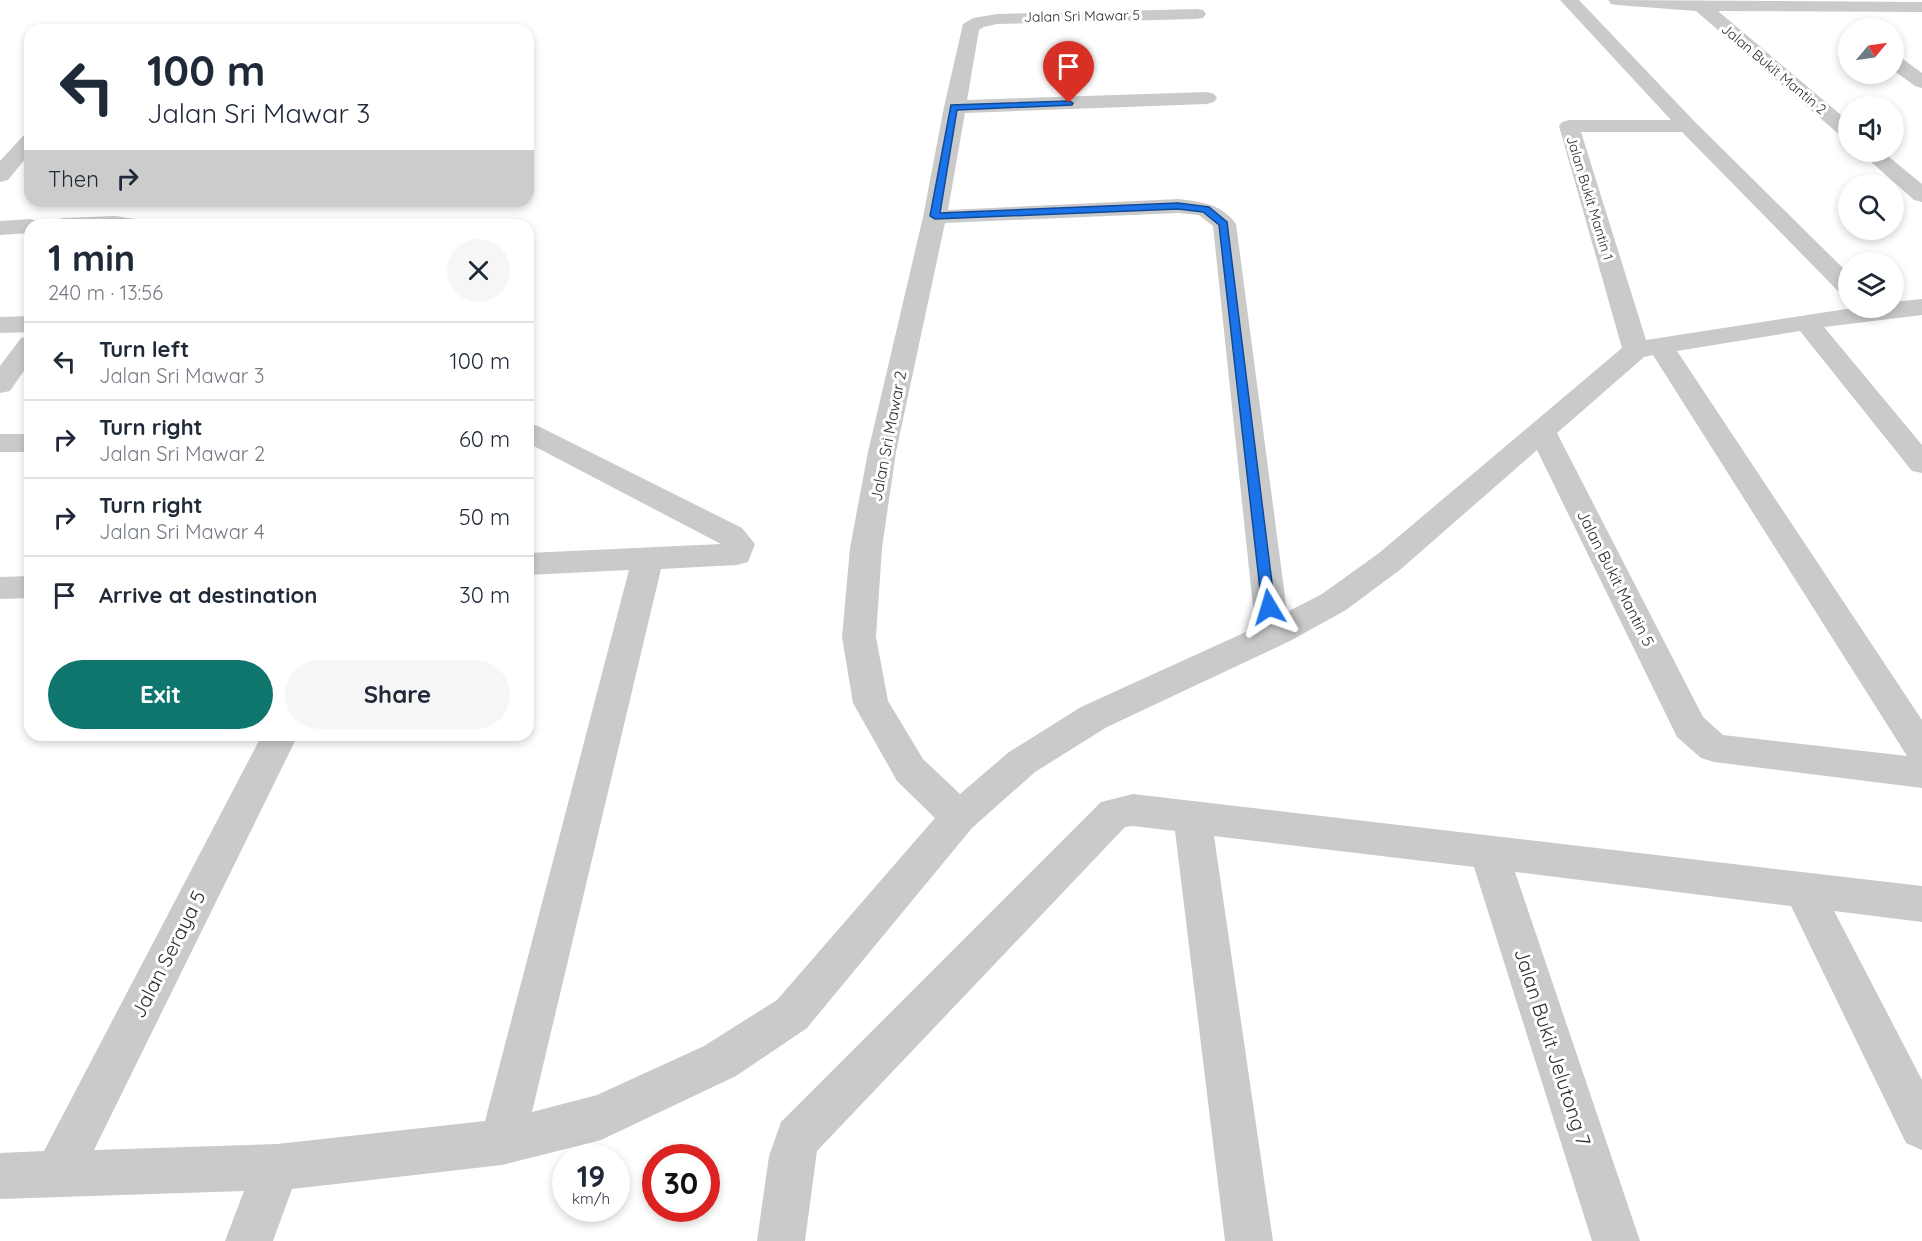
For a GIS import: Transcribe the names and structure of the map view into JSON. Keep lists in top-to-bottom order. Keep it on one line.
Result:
{"streets":{"street":["Jalan Sri Mawar 5","Jalan Bukit Mantin 2","Jalan Bukit Mantin 1","Jalan Sri Mawar 2","Jalan Bukit Mantin 5","Jalan Seraya 5","Jalan Bukit Jelutong 7"]},"crossings":[["Jalan Sri Mawar 5","Jalan Sri Mawar 2"]],"north":"top right","page":{"turn":["100 m","Jalan Sri Mawar 3"],"then":"Then","heading":["1 min","240 m · 13:56"],"list":[{"name":"Turn left","note":"Jalan Sri Mawar 3","value":"100 m"},{"name":"Turn right","note":"Jalan Sri Mawar 2","value":"60 m"},{"name":"Turn right","note":"Jalan Sri Mawar 4","value":"50 m"},{"name":"Arrive at destination","value":"30 m"}],"buttons":["Exit","Share"],"speed":"19 km/h","limit":"30"}}
